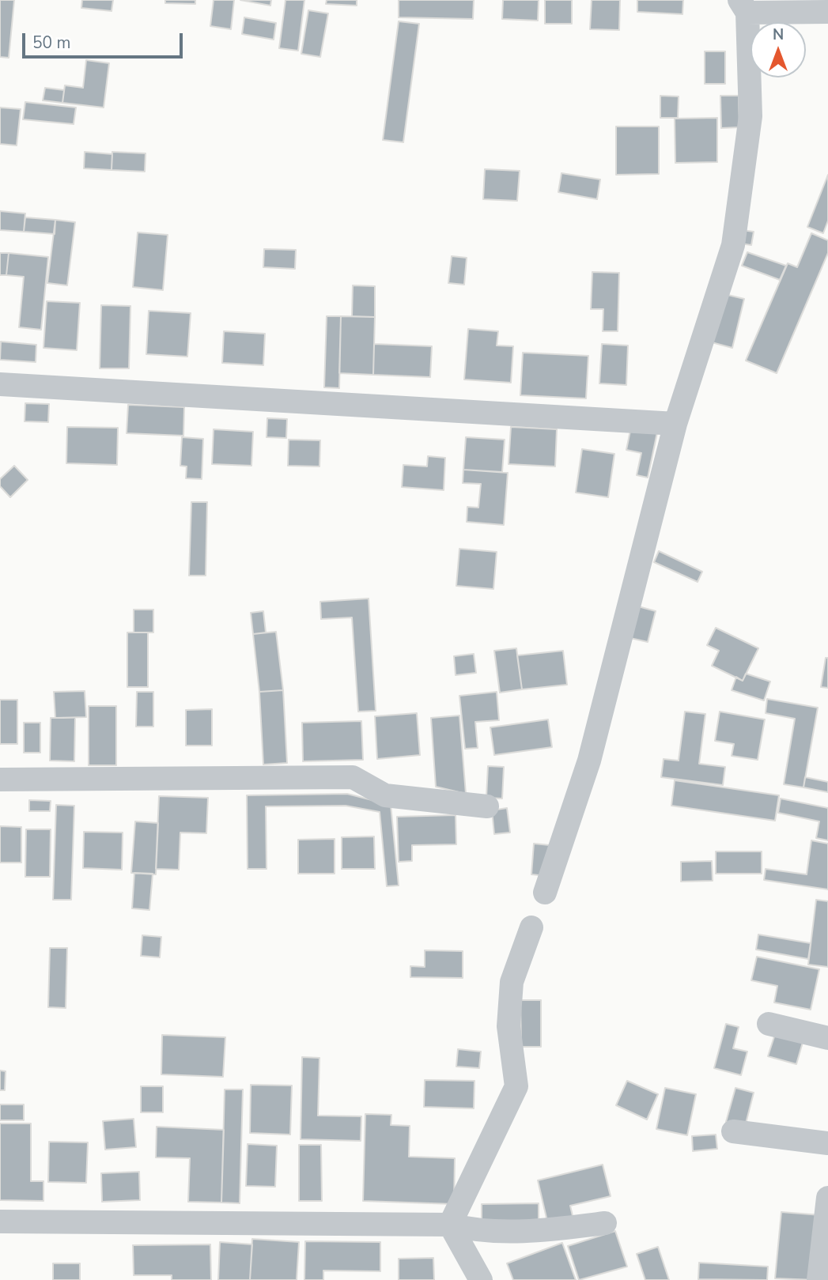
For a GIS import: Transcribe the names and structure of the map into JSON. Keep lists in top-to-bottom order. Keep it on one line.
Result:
{"scale_bar":"50 m","north":"top"}
